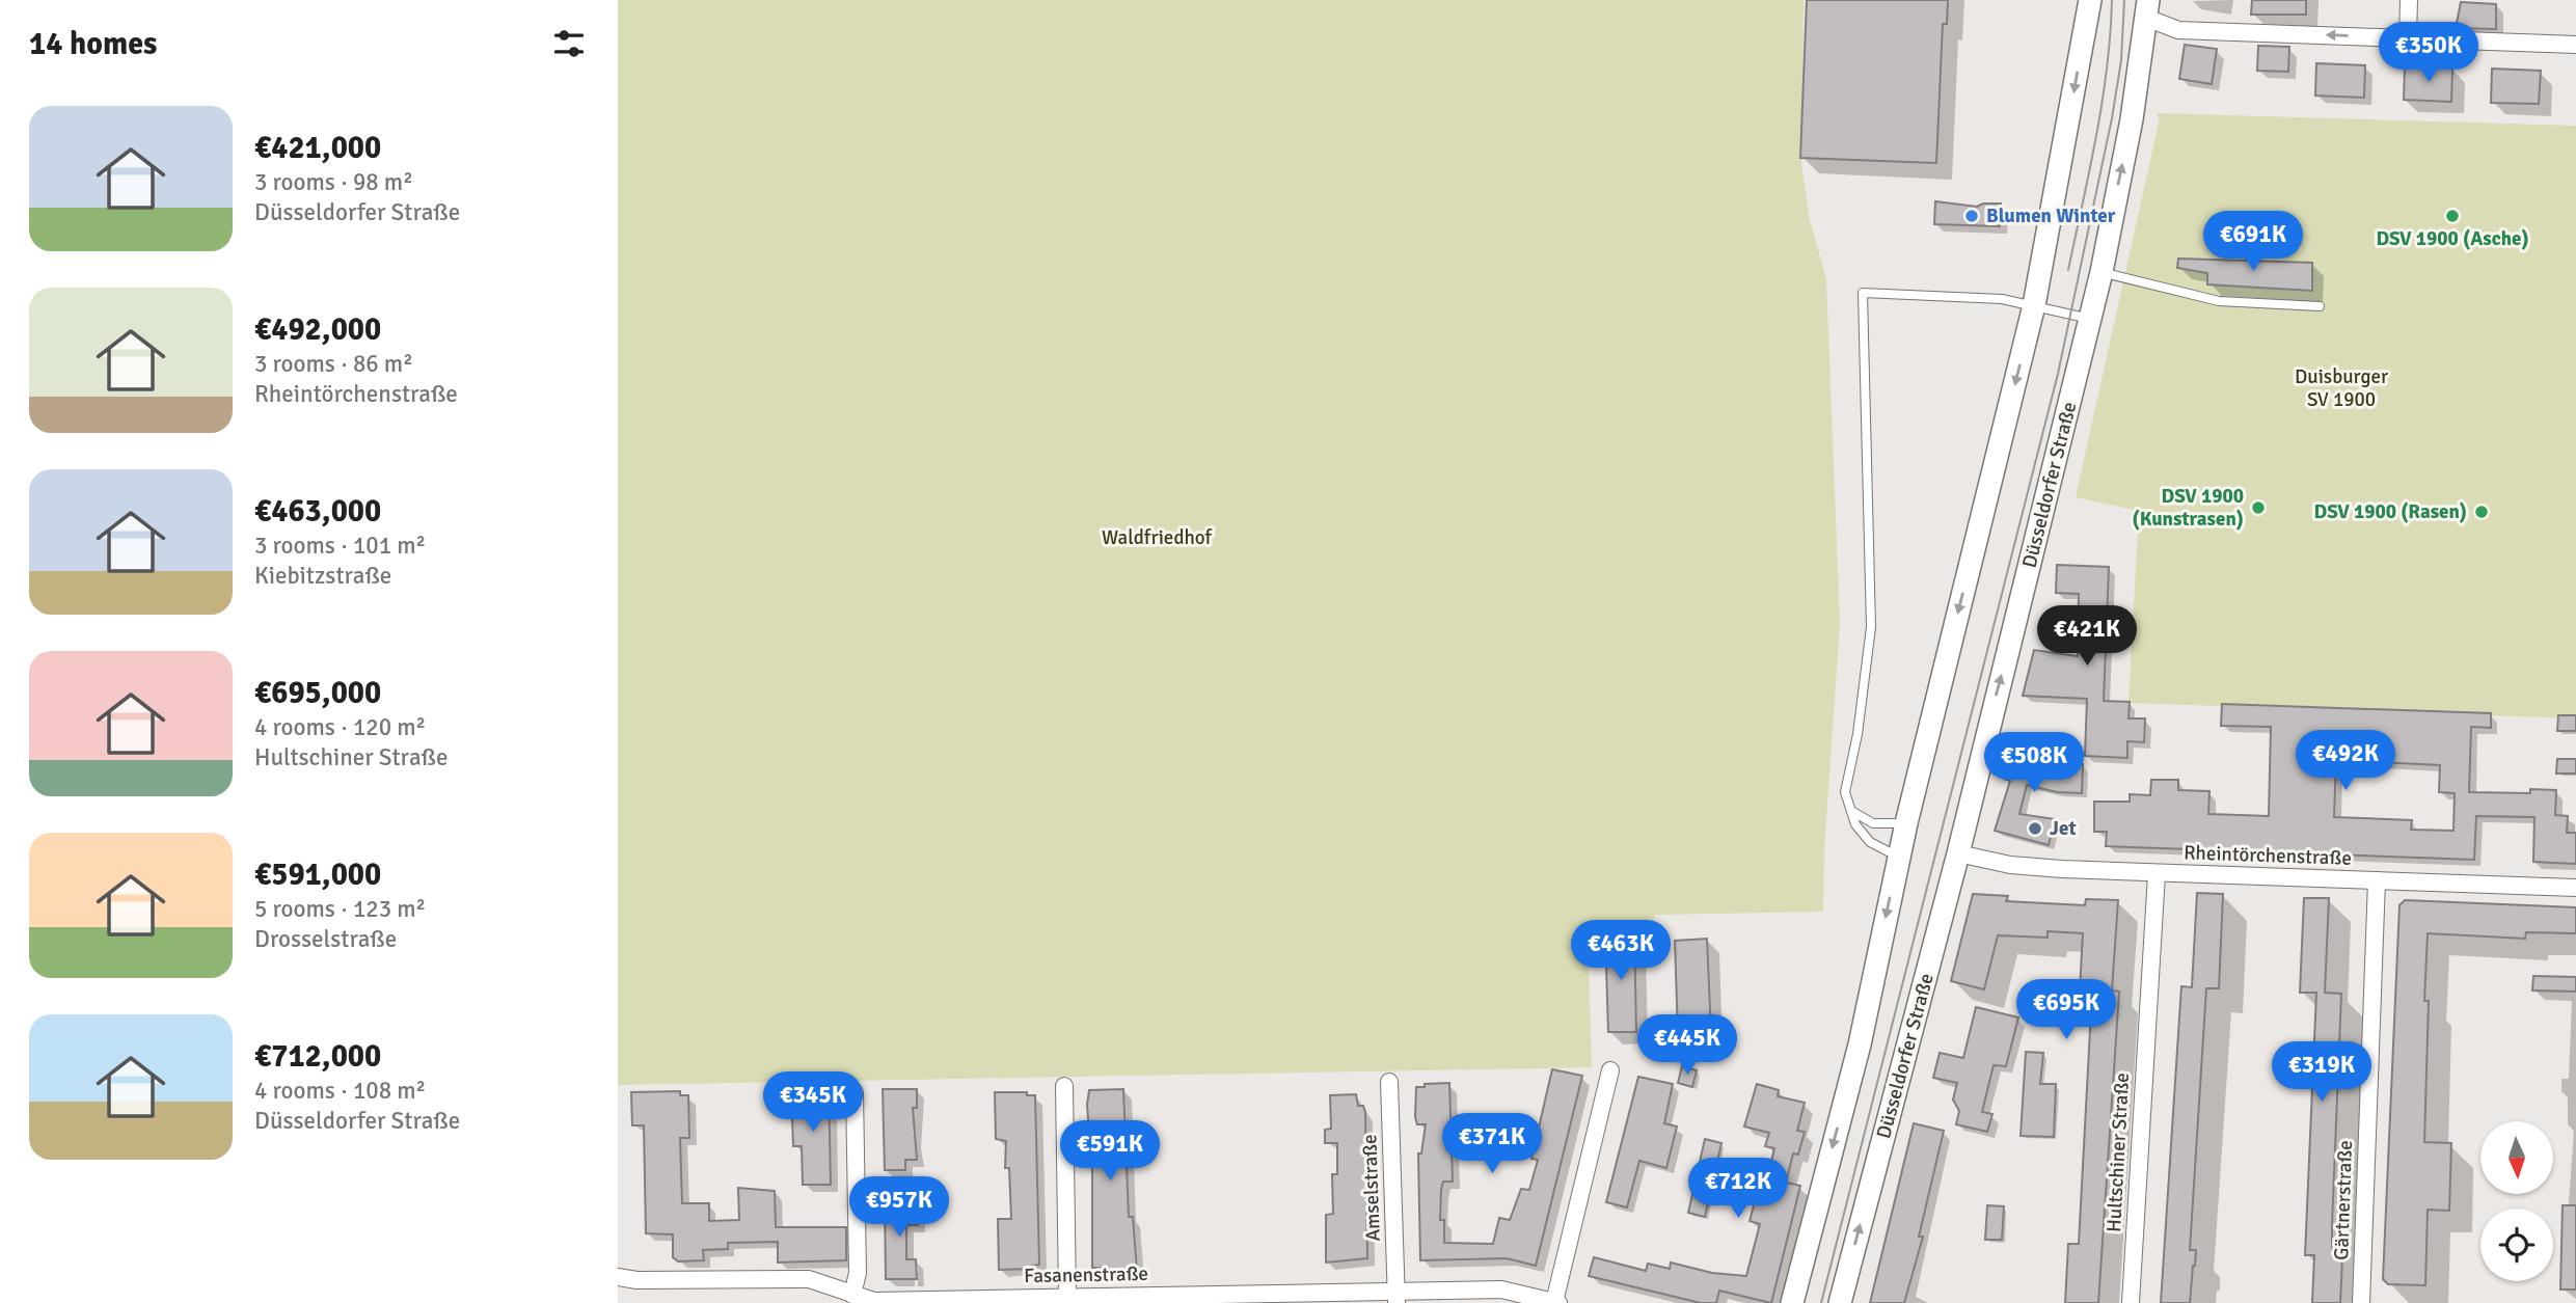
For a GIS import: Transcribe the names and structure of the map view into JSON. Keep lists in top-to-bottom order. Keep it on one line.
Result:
{"streets":{"main road":["Düsseldorfer Straße"],"street":["Rheintörchenstraße","Hultschiner Straße","Amselstraße","Gärtnerstraße","Fasanenstraße"]},"crossings":[["Düsseldorfer Straße","Rheintörchenstraße"],["Rheintörchenstraße","Hultschiner Straße"],["Rheintörchenstraße","Gärtnerstraße"],["Amselstraße","Fasanenstraße"]],"parks":["Duisburger SV 1900","Waldfriedhof"],"places":["Blumen Winter","DSV 1900 (Asche)","DSV 1900 (Kunstrasen)","DSV 1900 (Rasen)","Jet"],"north":"bottom","page":{"heading":"14 homes","price":["€350K","€691K","€421K","€492K","€508K","€463K","€695K","€445K","€319K","€345K","€371K","€591K","€712K","€957K"],"list":[{"name":"€421,000","note":"3 rooms · 98 m² · Düsseldorfer Straße"},{"name":"€492,000","note":"3 rooms · 86 m² · Rheintörchenstraße"},{"name":"€463,000","note":"3 rooms · 101 m² · Kiebitzstraße"},{"name":"€695,000","note":"4 rooms · 120 m² · Hultschiner Straße"},{"name":"€591,000","note":"5 rooms · 123 m² · Drosselstraße"},{"name":"€712,000","note":"4 rooms · 108 m² · Düsseldorfer Straße"}]}}
